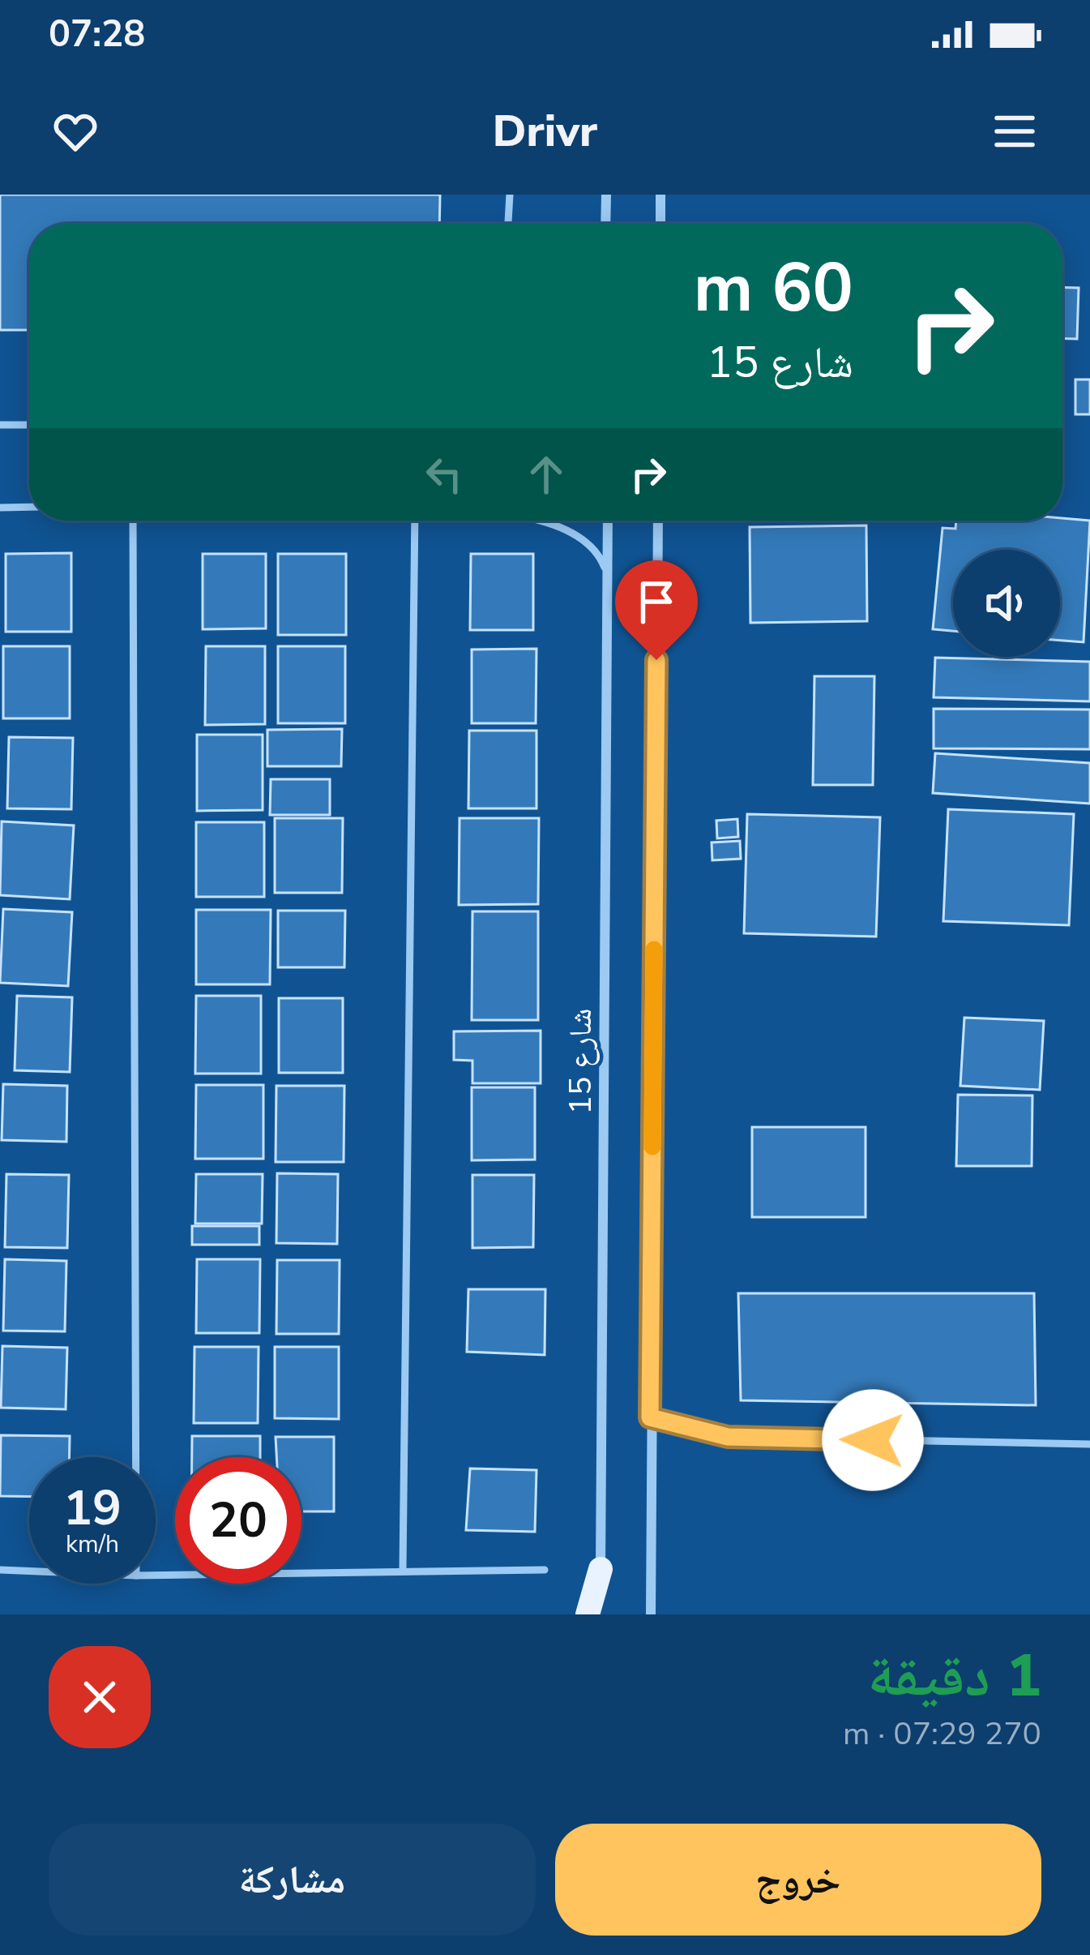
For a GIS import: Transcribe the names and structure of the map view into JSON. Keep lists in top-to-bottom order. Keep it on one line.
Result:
{"streets":{"street":["شارع 15"]},"page":{"status":"07:28","header":"Drivr","turn":["60 m","شارع 15"],"speed":"19 km/h","limit":"20","heading":["1 دقيقة","270 m · 07:29"],"buttons":["خروج","مشاركة"]}}
